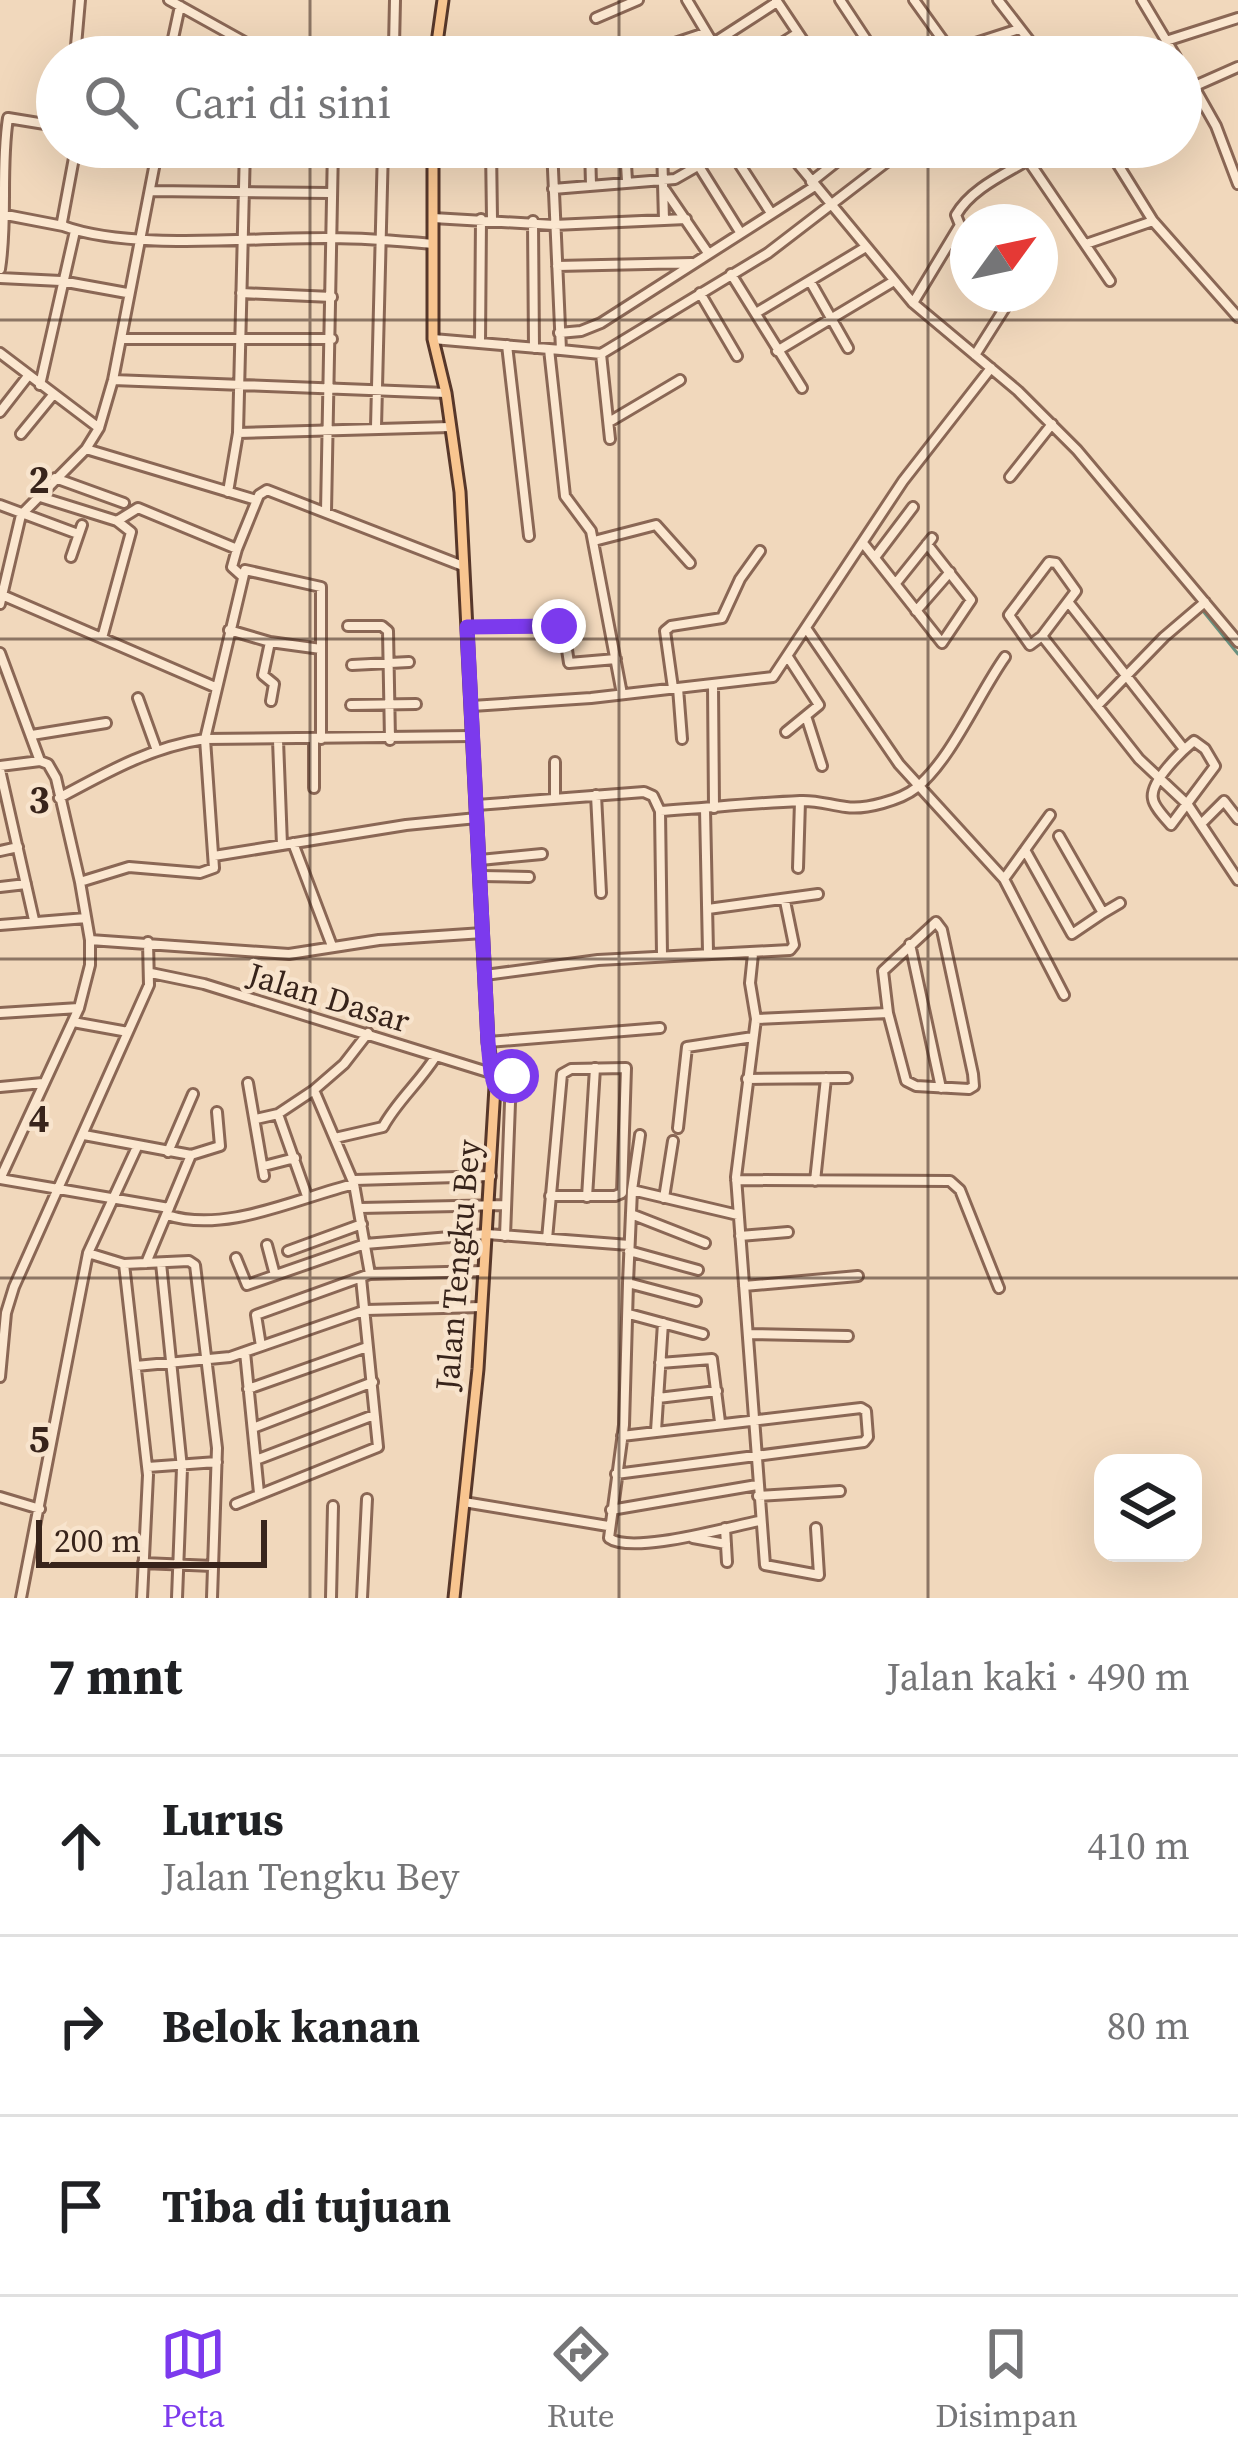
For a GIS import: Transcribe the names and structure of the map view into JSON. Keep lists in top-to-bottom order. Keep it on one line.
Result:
{"streets":{"main road":["Jalan Tengku Bey"],"street":["Jalan Dasar"]},"crossings":[["Jalan Dasar","Jalan Tengku Bey"]],"scale_bar":"200 m","north":"top right","page":{"search":"Cari di sini","scale":"200 m","heading":["7 mnt","Jalan kaki · 490 m"],"list":[["Lurus","Jalan Tengku Bey","410 m"],["Belok kanan","80 m"],"Tiba di tujuan"],"nav":["Peta","Rute","Disimpan"]},"grid":{"rows":["2","3","4","5"]}}
